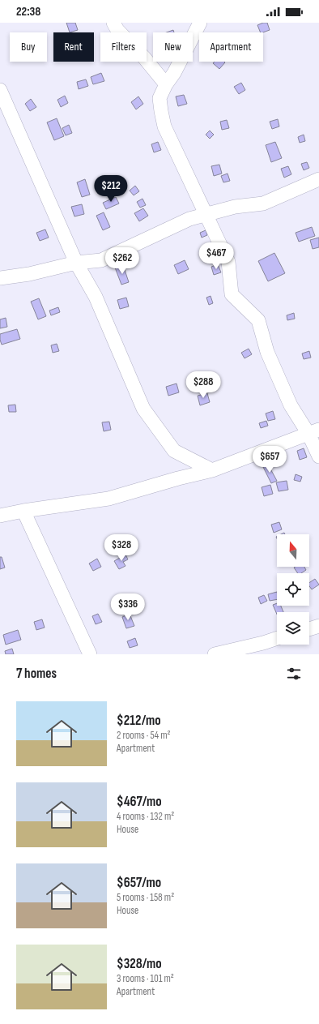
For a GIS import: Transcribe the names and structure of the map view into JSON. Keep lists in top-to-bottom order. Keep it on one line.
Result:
{"north":"top","page":{"status":"22:38","chip":["Buy","Rent","Filters","New","Apartment"],"price":["$212","$467","$262","$288","$657","$328","$336"],"heading":"7 homes","list":[{"name":"$212/mo","note":"2 rooms · 54 m² · Apartment"},{"name":"$467/mo","note":"4 rooms · 132 m² · House"},{"name":"$657/mo","note":"5 rooms · 158 m² · House"},{"name":"$328/mo","note":"3 rooms · 101 m² · Apartment"}]}}
